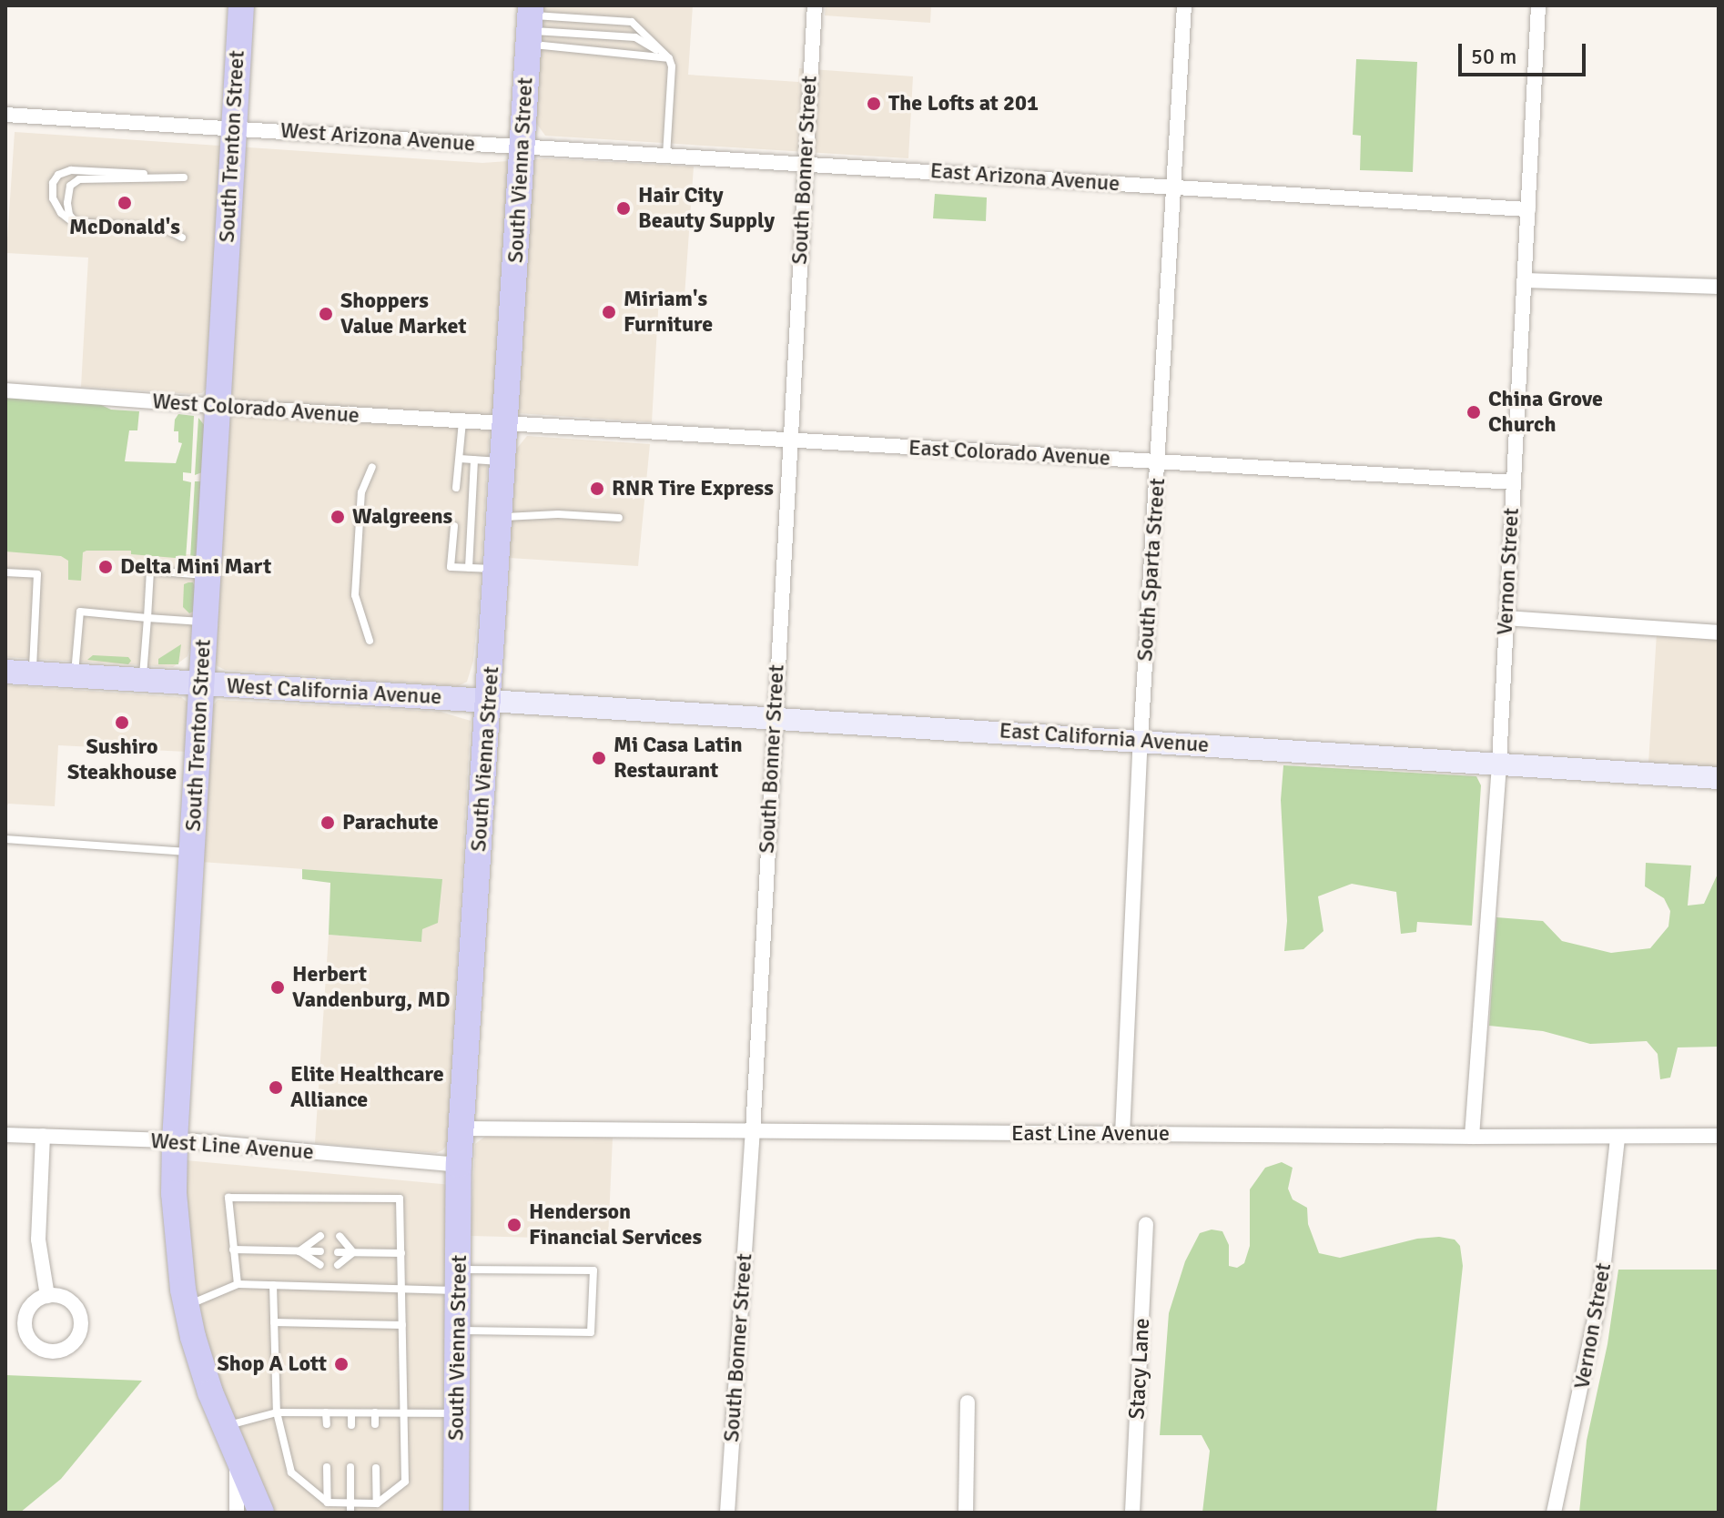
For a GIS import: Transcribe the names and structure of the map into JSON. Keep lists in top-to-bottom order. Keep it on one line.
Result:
{"streets":{"highway":["South Trenton Street","South Vienna Street"],"main road":["West California Avenue","East California Avenue"],"street":["West Arizona Avenue","South Bonner Street","East Arizona Avenue","West Colorado Avenue","East Colorado Avenue","South Sparta Street","Vernon Street","East Line Avenue","West Line Avenue","Stacy Lane"]},"crossings":[["West Arizona Avenue","South Trenton Street"],["West Arizona Avenue","South Vienna Street"],["West Arizona Avenue","East Arizona Avenue"],["South Trenton Street","West Colorado Avenue"],["South Trenton Street","West California Avenue"],["South Trenton Street","West Line Avenue"],["South Vienna Street","East Arizona Avenue"],["South Vienna Street","West Colorado Avenue"],["South Vienna Street","East Colorado Avenue"],["South Vienna Street","West California Avenue"],["South Vienna Street","East California Avenue"],["South Vienna Street","East Line Avenue"],["South Vienna Street","West Line Avenue"],["South Bonner Street","East Arizona Avenue"],["South Bonner Street","East Colorado Avenue"],["South Bonner Street","East California Avenue"],["South Bonner Street","East Line Avenue"],["East Arizona Avenue","South Sparta Street"],["East Arizona Avenue","Vernon Street"],["West Colorado Avenue","East Colorado Avenue"],["East Colorado Avenue","South Sparta Street"],["East Colorado Avenue","Vernon Street"],["South Sparta Street","East California Avenue"],["South Sparta Street","East Line Avenue"],["Vernon Street","East California Avenue"],["Vernon Street","East Line Avenue"],["West California Avenue","East California Avenue"]],"places":["The Lofts at 201","McDonald's","Hair City Beauty Supply","Miriam's Furniture","Shoppers Value Market","China Grove Church","RNR Tire Express","Walgreens","Delta Mini Mart","Sushiro Steakhouse","Mi Casa Latin Restaurant","Parachute","Herbert Vandenburg, MD","Elite Healthcare Alliance","Henderson Financial Services","Shop A Lott"],"scale_bar":"50 m"}
